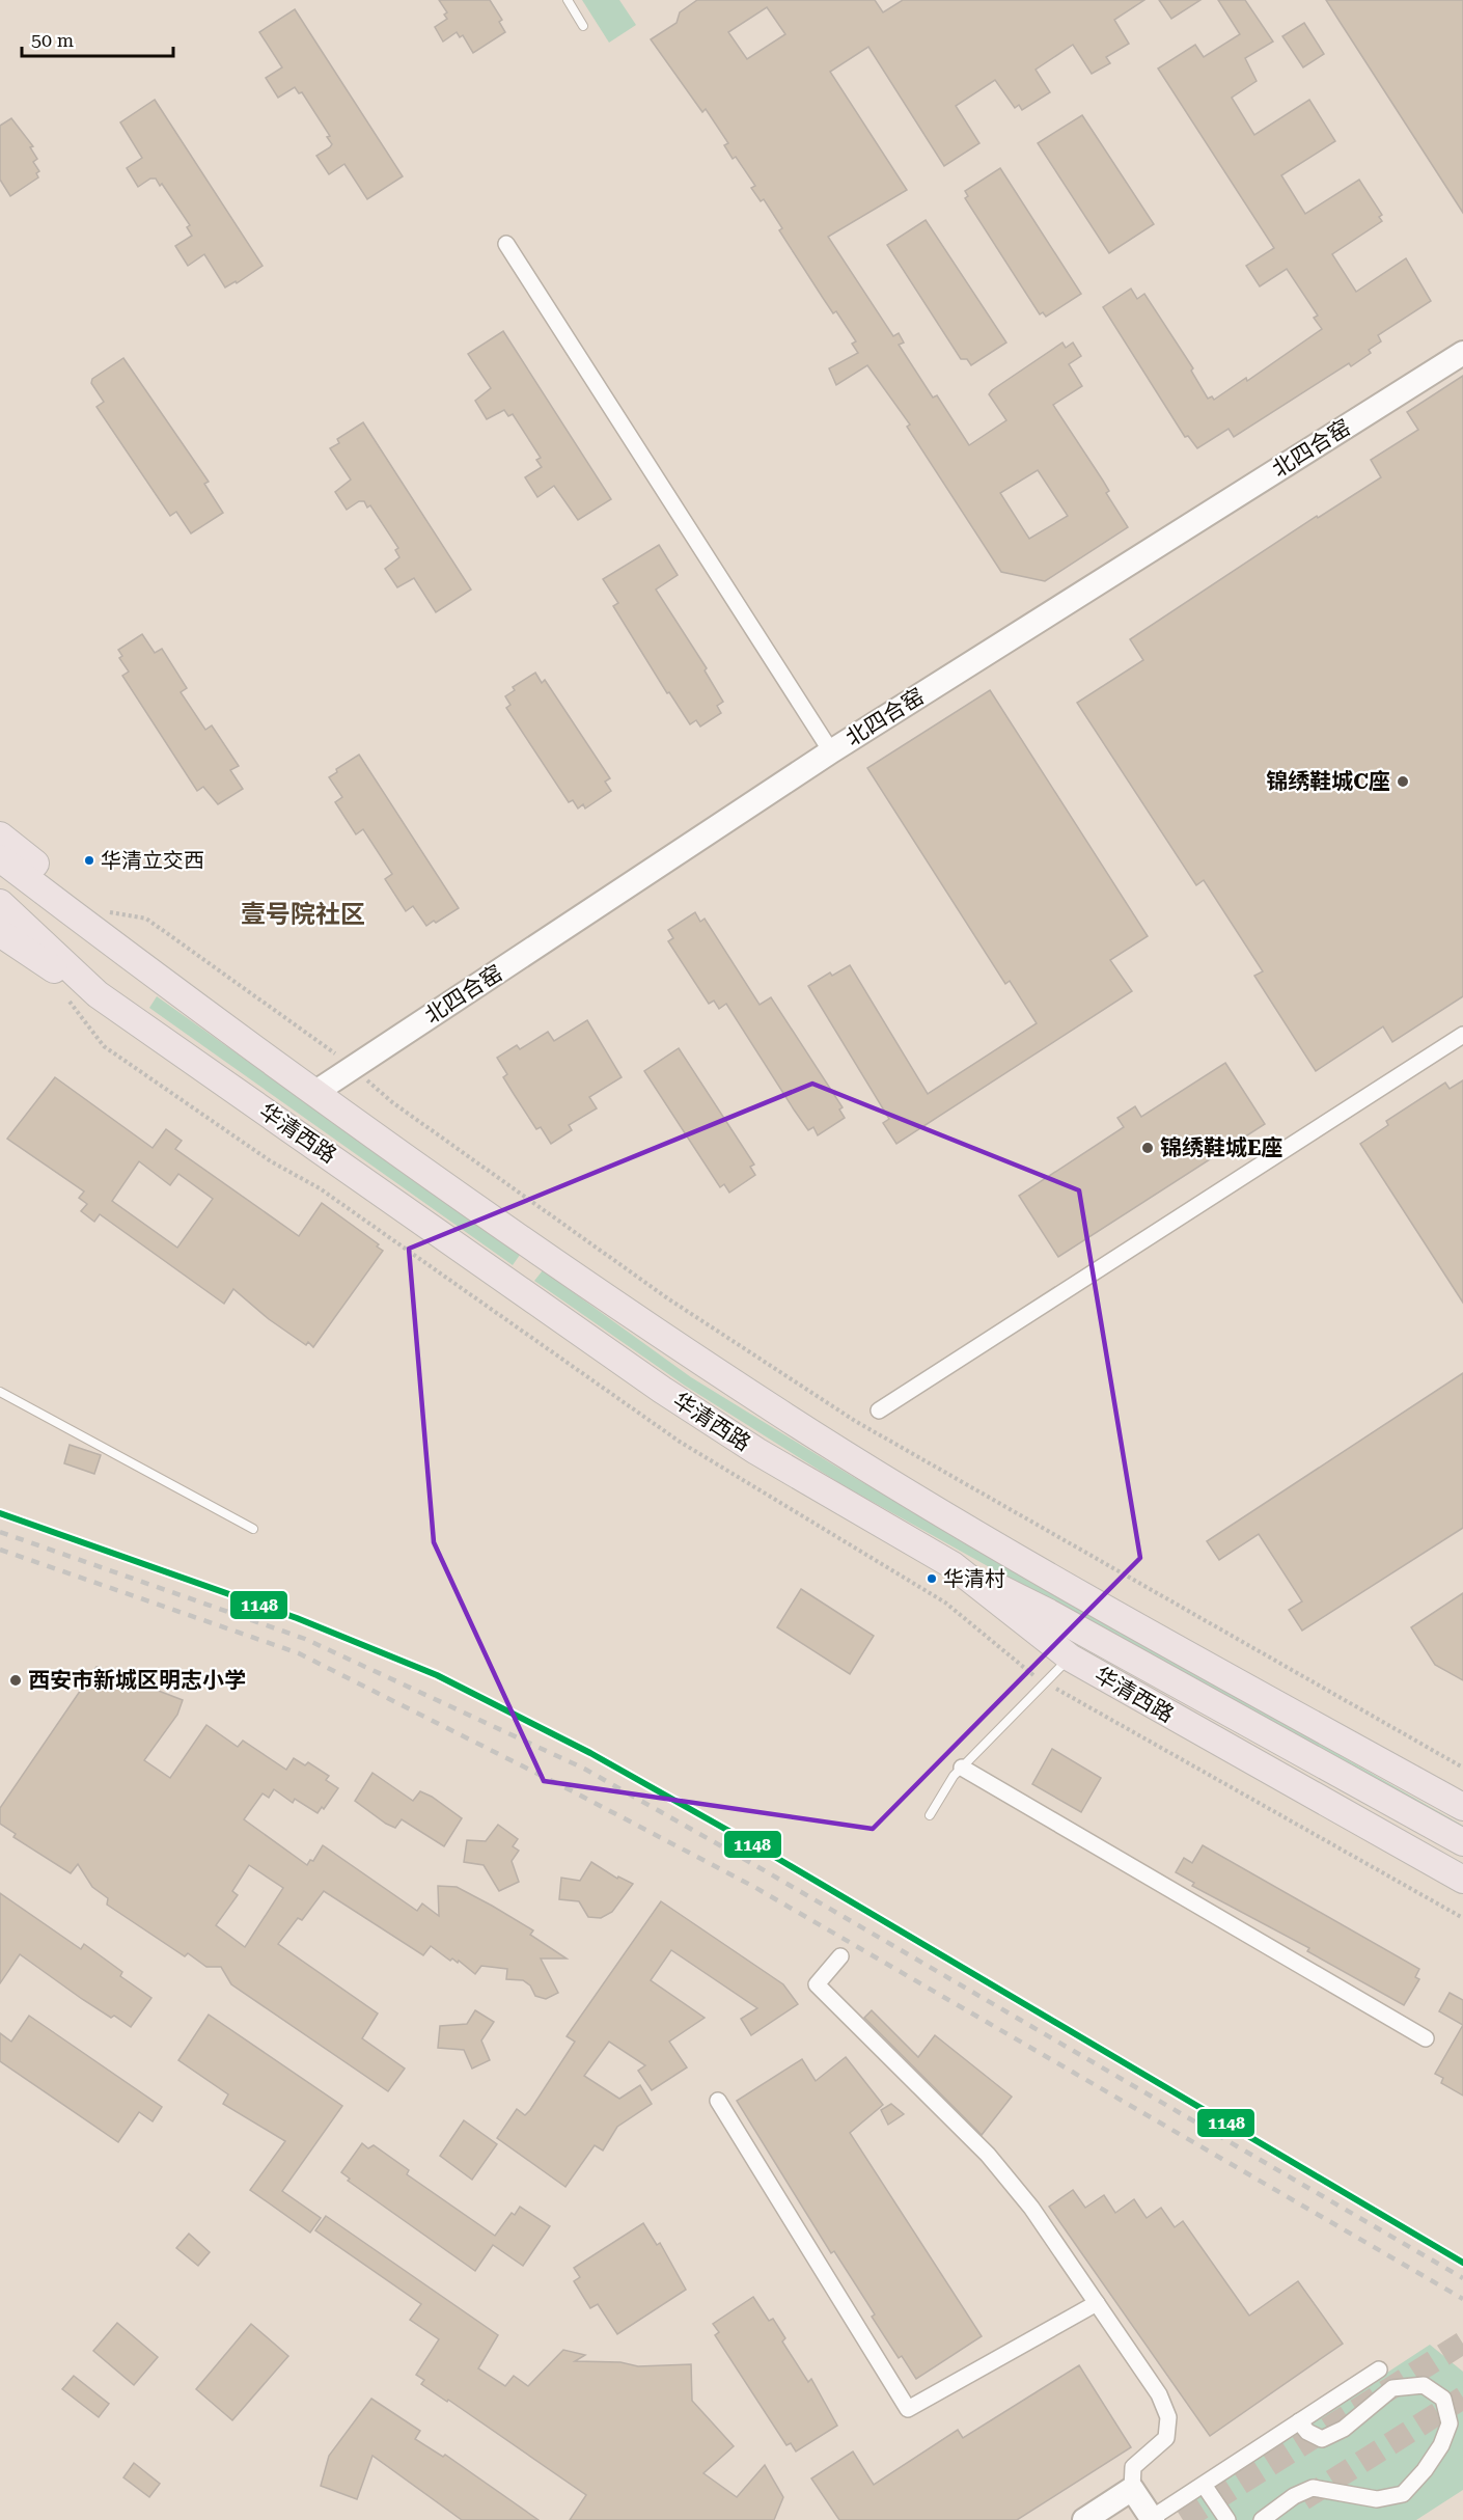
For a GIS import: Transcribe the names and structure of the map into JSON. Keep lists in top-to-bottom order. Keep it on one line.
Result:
{"streets":{"main road":["华清西路"],"street":["北四合窑"]},"crossings":[["北四合窑","华清西路"]],"districts":["壹号院社区"],"places":["锦绣鞋城C座","华清立交西","锦绣鞋城E座","华清村","西安市新城区明志小学"],"lines":["transit line 1148"],"scale_bar":"50 m"}
